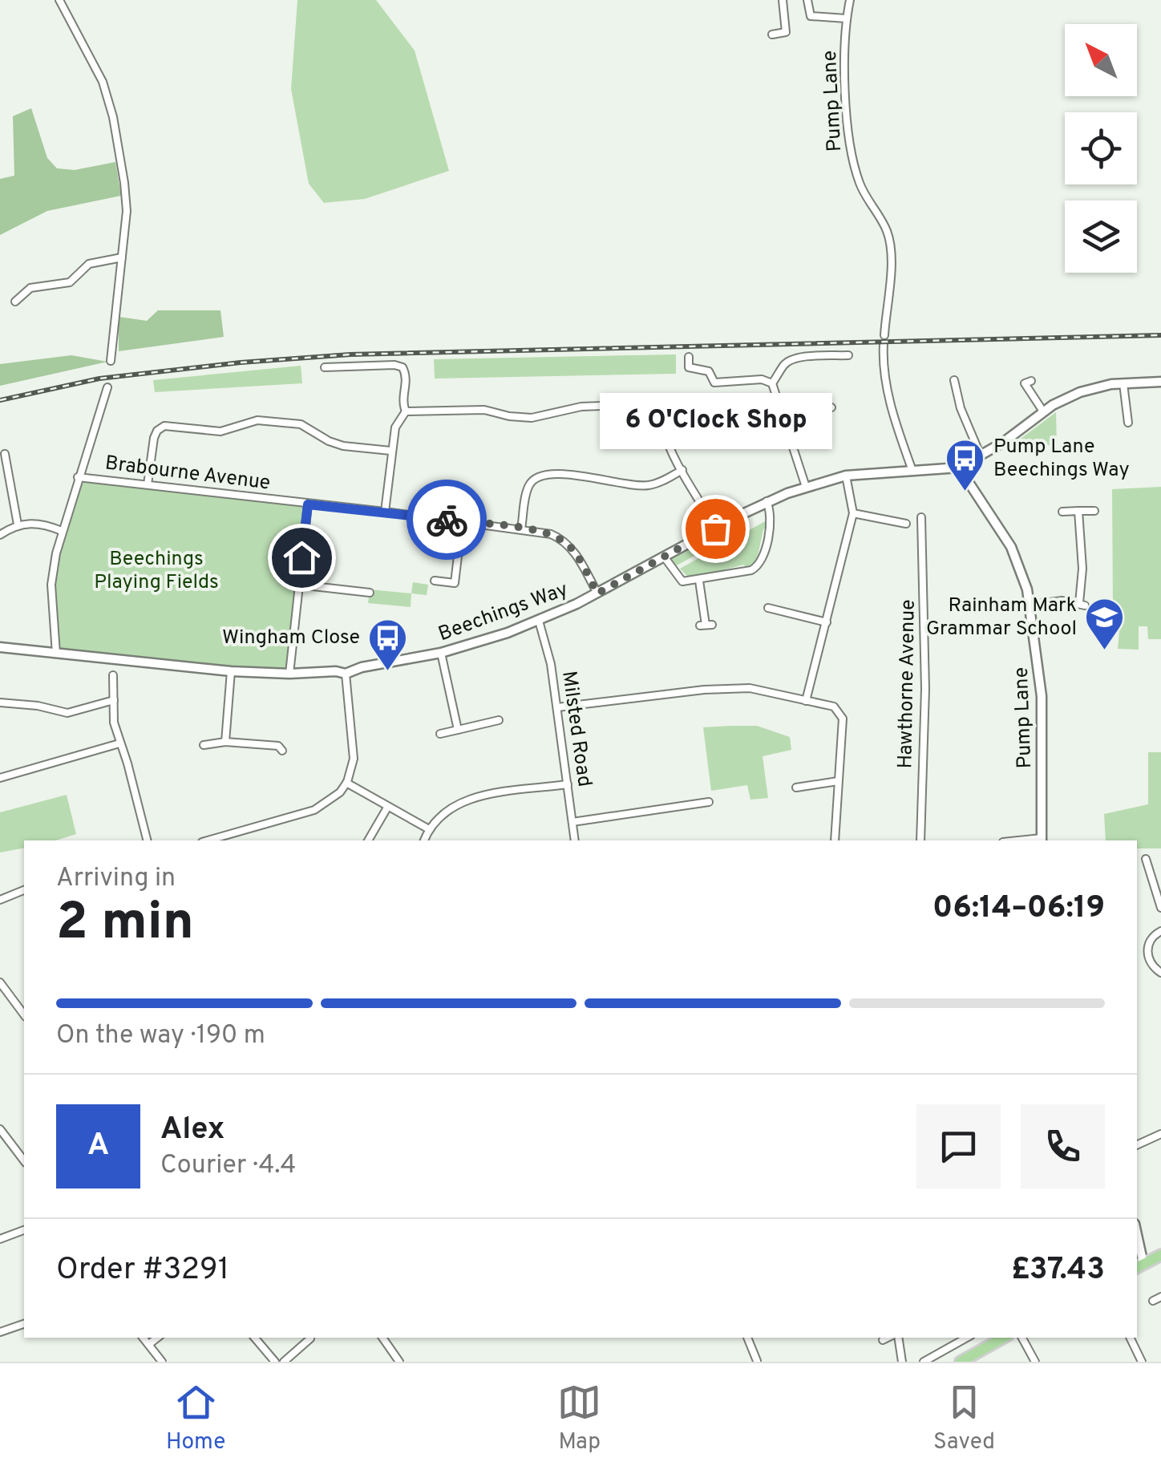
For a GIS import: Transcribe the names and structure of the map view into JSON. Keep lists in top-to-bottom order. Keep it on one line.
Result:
{"streets":{"street":["Pump Lane","Brabourne Avenue","Beechings Way","Hawthorne Avenue","Milsted Road"]},"crossings":[["Pump Lane","Beechings Way"],["Brabourne Avenue","Beechings Way"],["Beechings Way","Milsted Road"]],"parks":["Beechings Playing Fields"],"places":{"bus stop":["Pump Lane Beechings Way","Wingham Close"],"other":["6 O'Clock Shop"],"school or university":["Rainham Mark Grammar School"]},"north":"top left","page":{"bubble":"6 O'Clock Shop","heading":["2 min","Arriving in","06:14–06:19"],"panel":["Alex","Courier · 4.4","Order #3291","£37.43"],"bar":"On the way · 190 m","round":"A","tabs":["Home","Map","Saved"]}}
